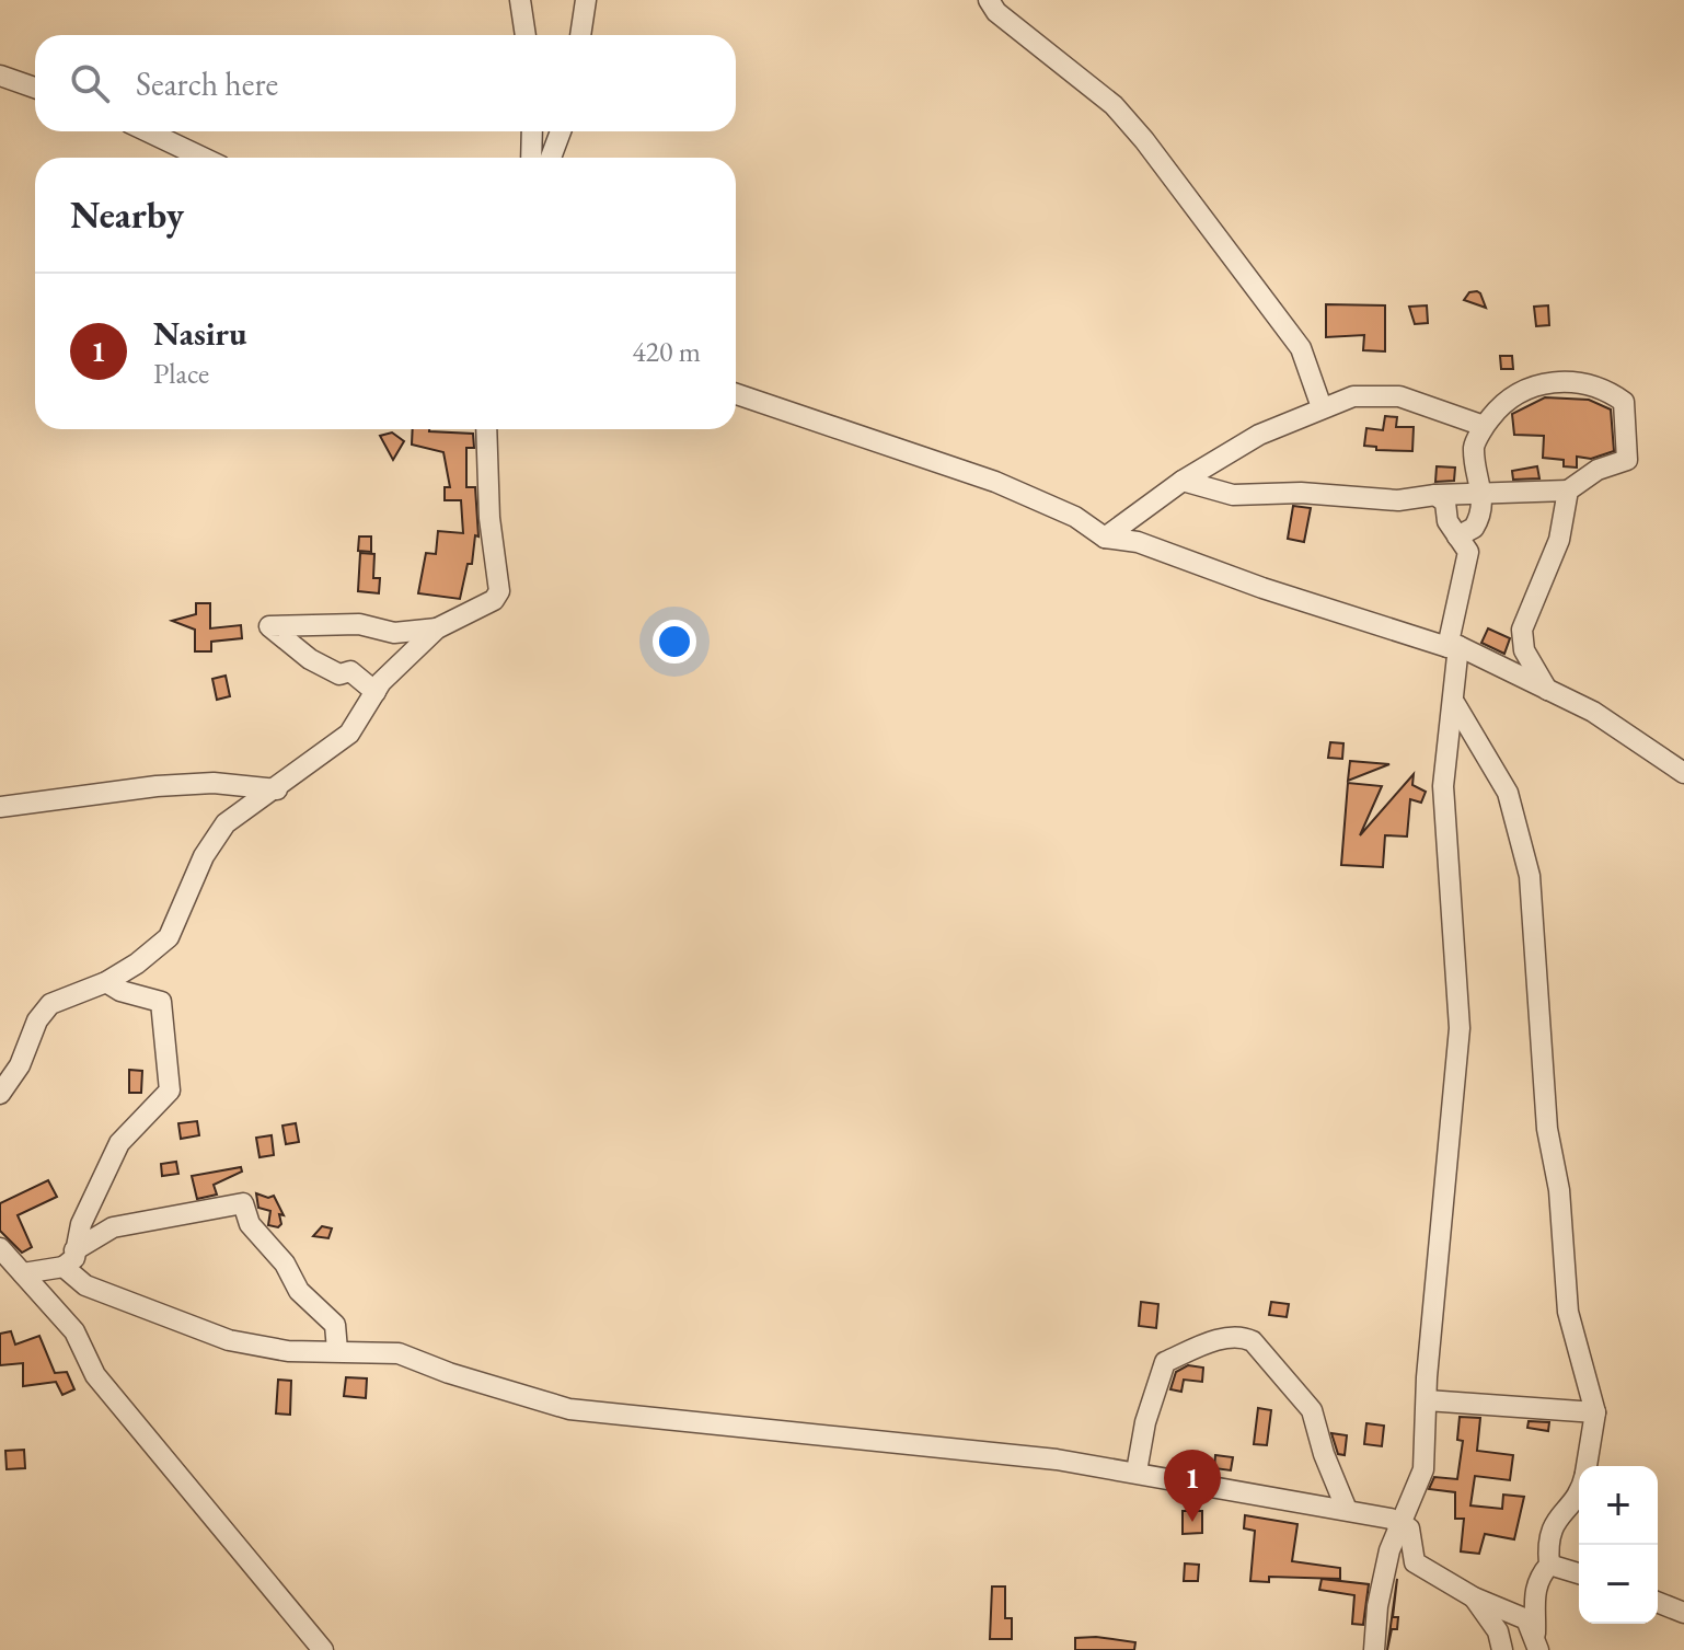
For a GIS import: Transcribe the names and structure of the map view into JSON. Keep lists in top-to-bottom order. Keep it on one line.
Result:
{"page":{"search":"Search here","heading":"Nearby","list":[{"mark":"1","name":"Nasiru","note":"Place","value":"420 m"}],"pins":"1","map_buttons":["+","−"]}}
